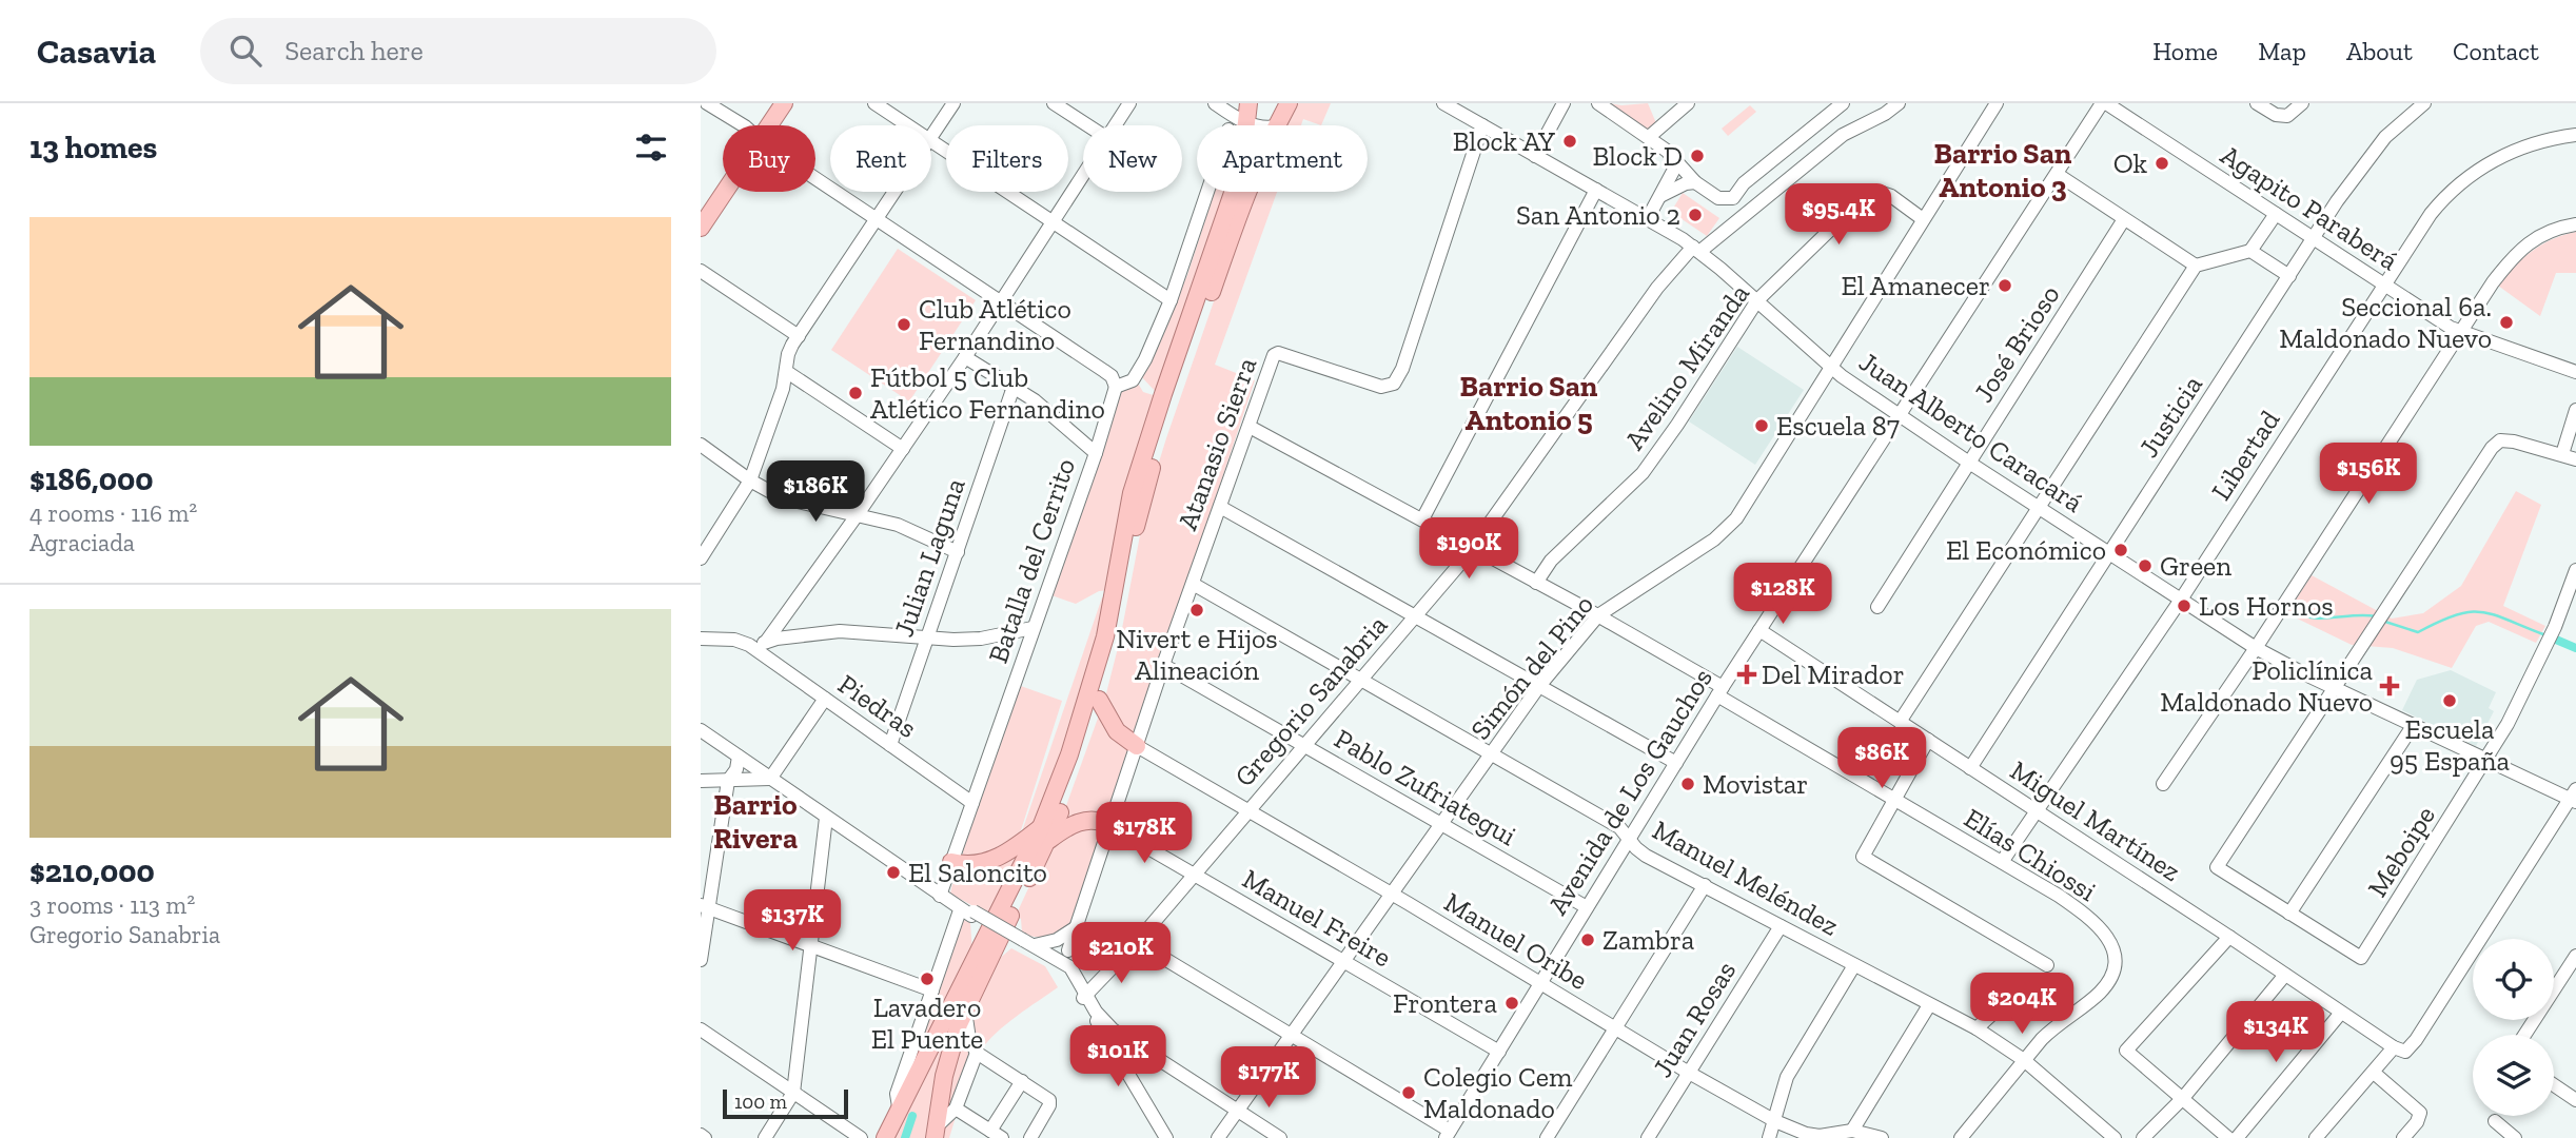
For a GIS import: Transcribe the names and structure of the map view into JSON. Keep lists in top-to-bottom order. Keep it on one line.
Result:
{"streets":{"street":["Agapito Paraberá","José Brioso","Avelino Miranda","Justicia","Juan Alberto Caracará","Atanasio Sierra","Libertad","Julian Laguna","Batalla del Cerrito","Simón del Pino","Gregorio Sanabria","Piedras","Pablo Zufriategui","Avenida de Los Gauchos","Miguel Martínez","Meboipe","Elías Chiossi","Manuel Meléndez","Manuel Freire","Manuel Oribe","Juan Rosas"]},"crossings":[["Agapito Paraberá","Justicia"],["Agapito Paraberá","Libertad"],["Agapito Paraberá","Avenida de Los Gauchos"],["José Brioso","Juan Alberto Caracará"],["Avelino Miranda","Juan Alberto Caracará"],["Avelino Miranda","Simón del Pino"],["Avelino Miranda","Elías Chiossi"],["Justicia","Juan Alberto Caracará"],["Justicia","Miguel Martínez"],["Juan Alberto Caracará","Atanasio Sierra"],["Juan Alberto Caracará","Libertad"],["Juan Alberto Caracará","Simón del Pino"],["Juan Alberto Caracará","Gregorio Sanabria"],["Juan Alberto Caracará","Avenida de Los Gauchos"],["Juan Alberto Caracará","Meboipe"],["Atanasio Sierra","Pablo Zufriategui"],["Atanasio Sierra","Elías Chiossi"],["Atanasio Sierra","Manuel Meléndez"],["Atanasio Sierra","Manuel Freire"],["Atanasio Sierra","Manuel Oribe"],["Libertad","Miguel Martínez"],["Libertad","Elías Chiossi"],["Julian Laguna","Piedras"],["Batalla del Cerrito","Piedras"],["Simón del Pino","Pablo Zufriategui"],["Simón del Pino","Elías Chiossi"],["Simón del Pino","Manuel Meléndez"],["Simón del Pino","Manuel Freire"],["Simón del Pino","Manuel Oribe"],["Gregorio Sanabria","Pablo Zufriategui"],["Gregorio Sanabria","Elías Chiossi"],["Gregorio Sanabria","Manuel Meléndez"],["Gregorio Sanabria","Manuel Freire"],["Gregorio Sanabria","Manuel Oribe"],["Pablo Zufriategui","Avenida de Los Gauchos"],["Avenida de Los Gauchos","Miguel Martínez"],["Avenida de Los Gauchos","Elías Chiossi"],["Avenida de Los Gauchos","Manuel Meléndez"],["Avenida de Los Gauchos","Manuel Freire"],["Avenida de Los Gauchos","Manuel Oribe"],["Elías Chiossi","Manuel Meléndez"],["Manuel Meléndez","Juan Rosas"],["Manuel Oribe","Juan Rosas"]],"districts":["Barrio San Antonio 3","Barrio San Antonio 5","Barrio Rivera"],"places":{"other":["Block AY","Block D","Ok","San Antonio 2","El Amanecer","Seccional 6a. Maldonado Nuevo","Club Atlético Fernandino","Fútbol 5 Club Atlético Fernandino","Escuela 87","El Económico","Green","Los Hornos","Nivert e Hijos Alineación","Escuela 95 España","Movistar","El Saloncito","Zambra","Lavadero El Puente","Frontera","Colegio Cem Maldonado"],"health":["Del Mirador","Policlínica Maldonado Nuevo"]},"scale_bar":"100 m","page":{"header":"Casavia","search":"Search here","nav":["Home","Map","About","Contact"],"heading":"13 homes","chip":["Buy","Rent","Filters","New","Apartment"],"price":["$95.4K","$156K","$186K","$190K","$128K","$86K","$178K","$137K","$210K","$204K","$134K","$101K","$177K"],"list":[{"name":"$186,000","note":"4 rooms · 116 m² · Agraciada"},{"name":"$210,000","note":"3 rooms · 113 m² · Gregorio Sanabria"}],"scale":"100 m"}}
